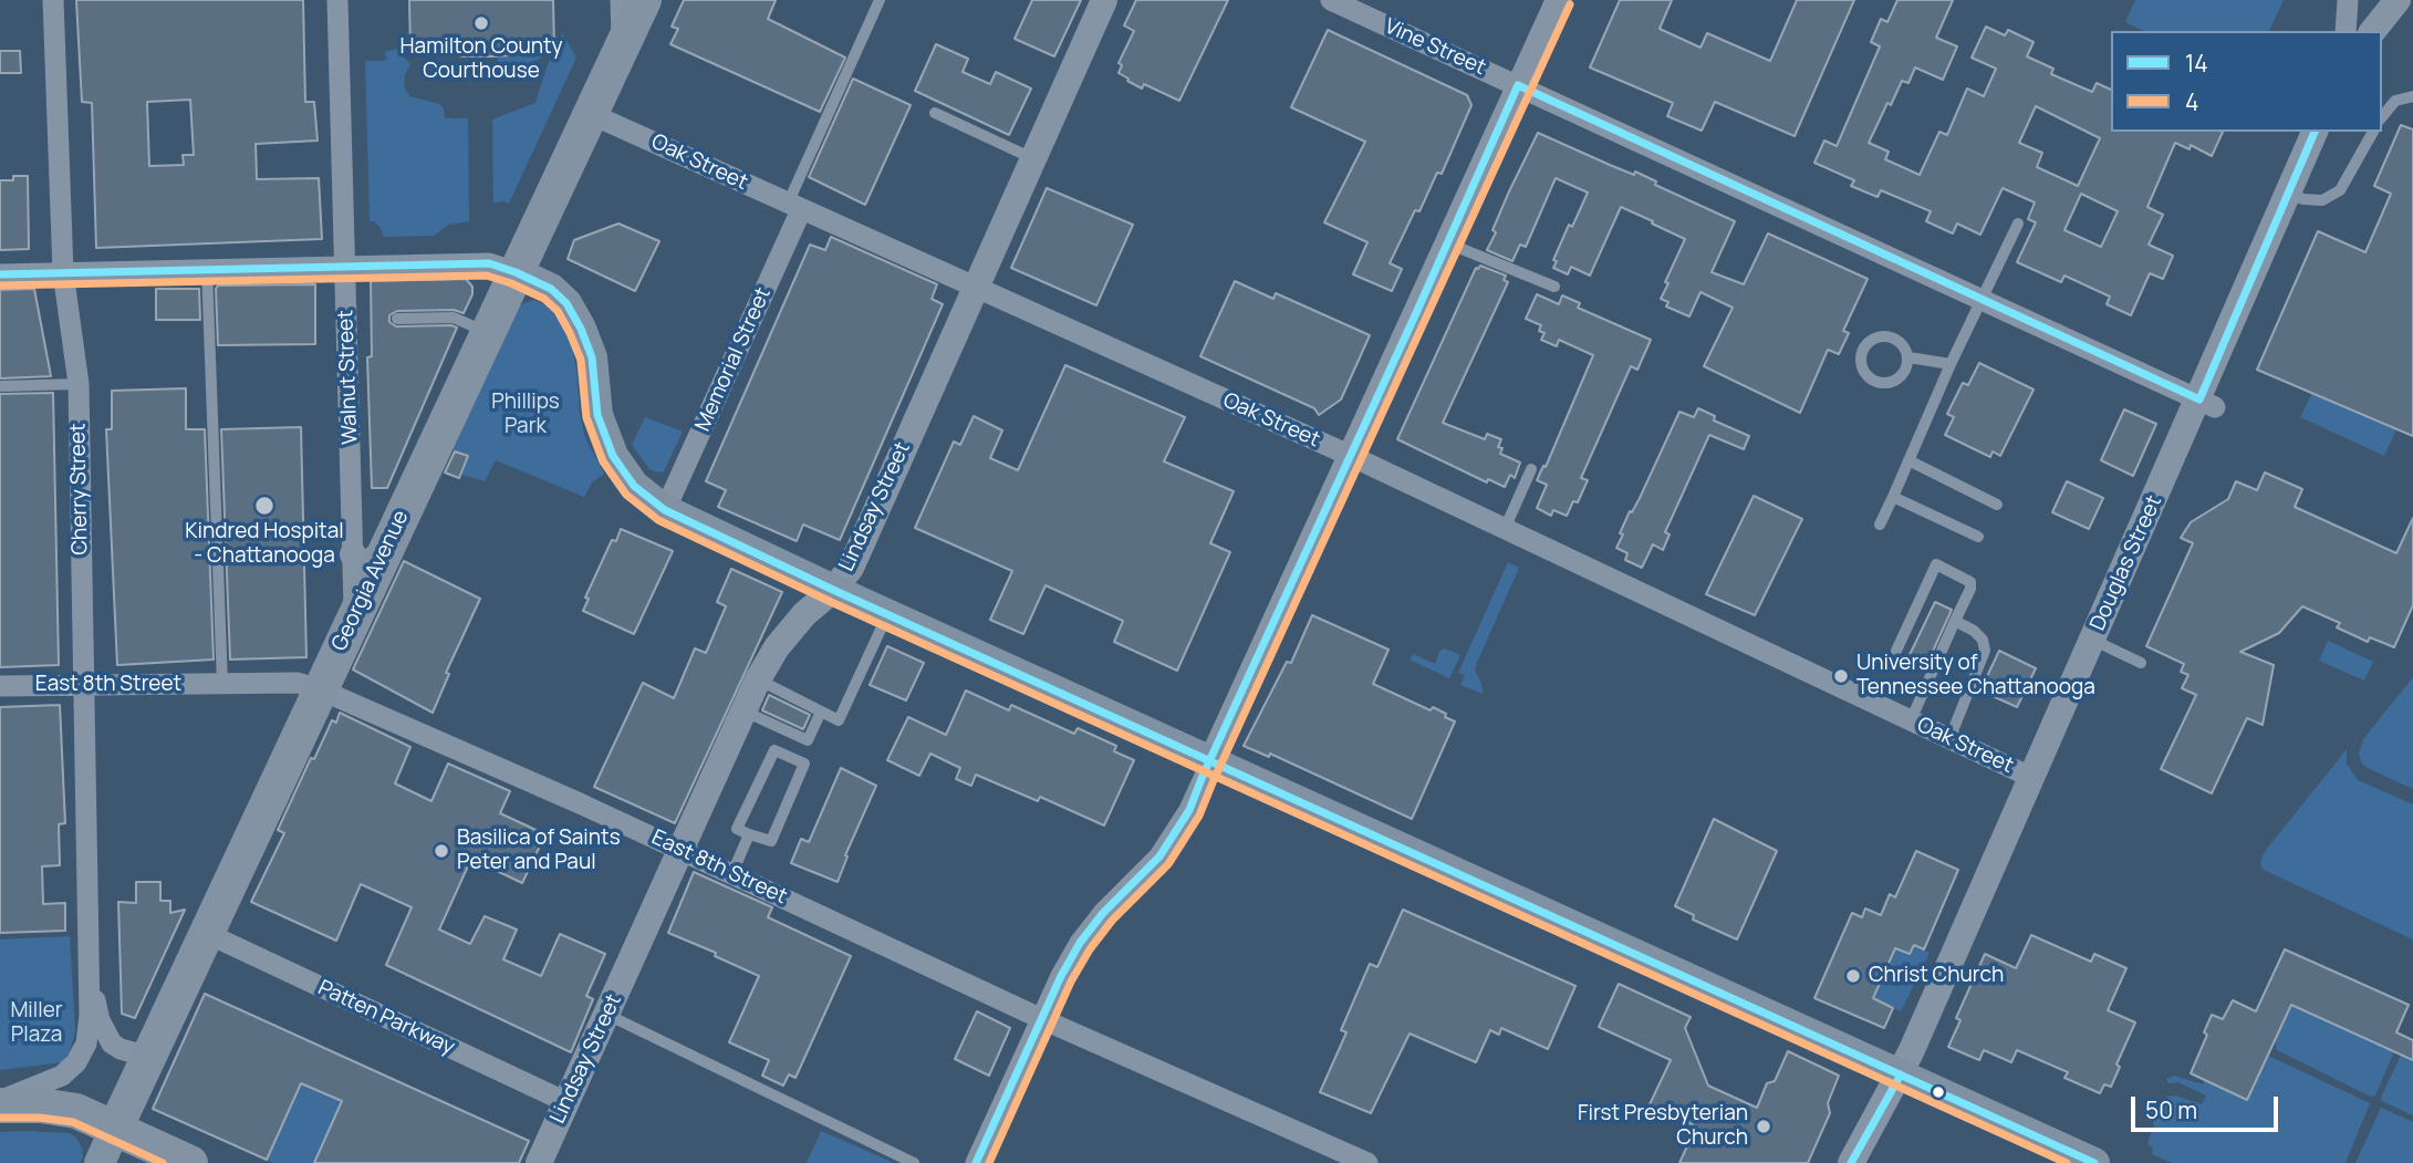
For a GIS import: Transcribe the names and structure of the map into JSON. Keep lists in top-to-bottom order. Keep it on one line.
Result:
{"streets":{"main road":["Georgia Avenue"],"street":["Vine Street","Oak Street","Memorial Street","Walnut Street","Cherry Street","Lindsay Street","Douglas Street","East 8th Street","Patten Parkway"]},"crossings":[["Vine Street","Douglas Street"],["Oak Street","Memorial Street"],["Oak Street","Lindsay Street"],["Oak Street","Douglas Street"],["Oak Street","Georgia Avenue"],["Walnut Street","Georgia Avenue"],["Cherry Street","Georgia Avenue"],["Cherry Street","East 8th Street"],["Lindsay Street","East 8th Street"],["Lindsay Street","Patten Parkway"],["Georgia Avenue","East 8th Street"],["Georgia Avenue","Patten Parkway"]],"parks":["Phillips Park","Miller Plaza"],"places":["Hamilton County Courthouse","Kindred Hospital - Chattanooga","University of Tennessee Chattanooga","Basilica of Saints Peter and Paul","Christ Church","First Presbyterian Church"],"lines":["transit line 4","transit line 14"],"legend":["14","4"],"scale_bar":"50 m"}
